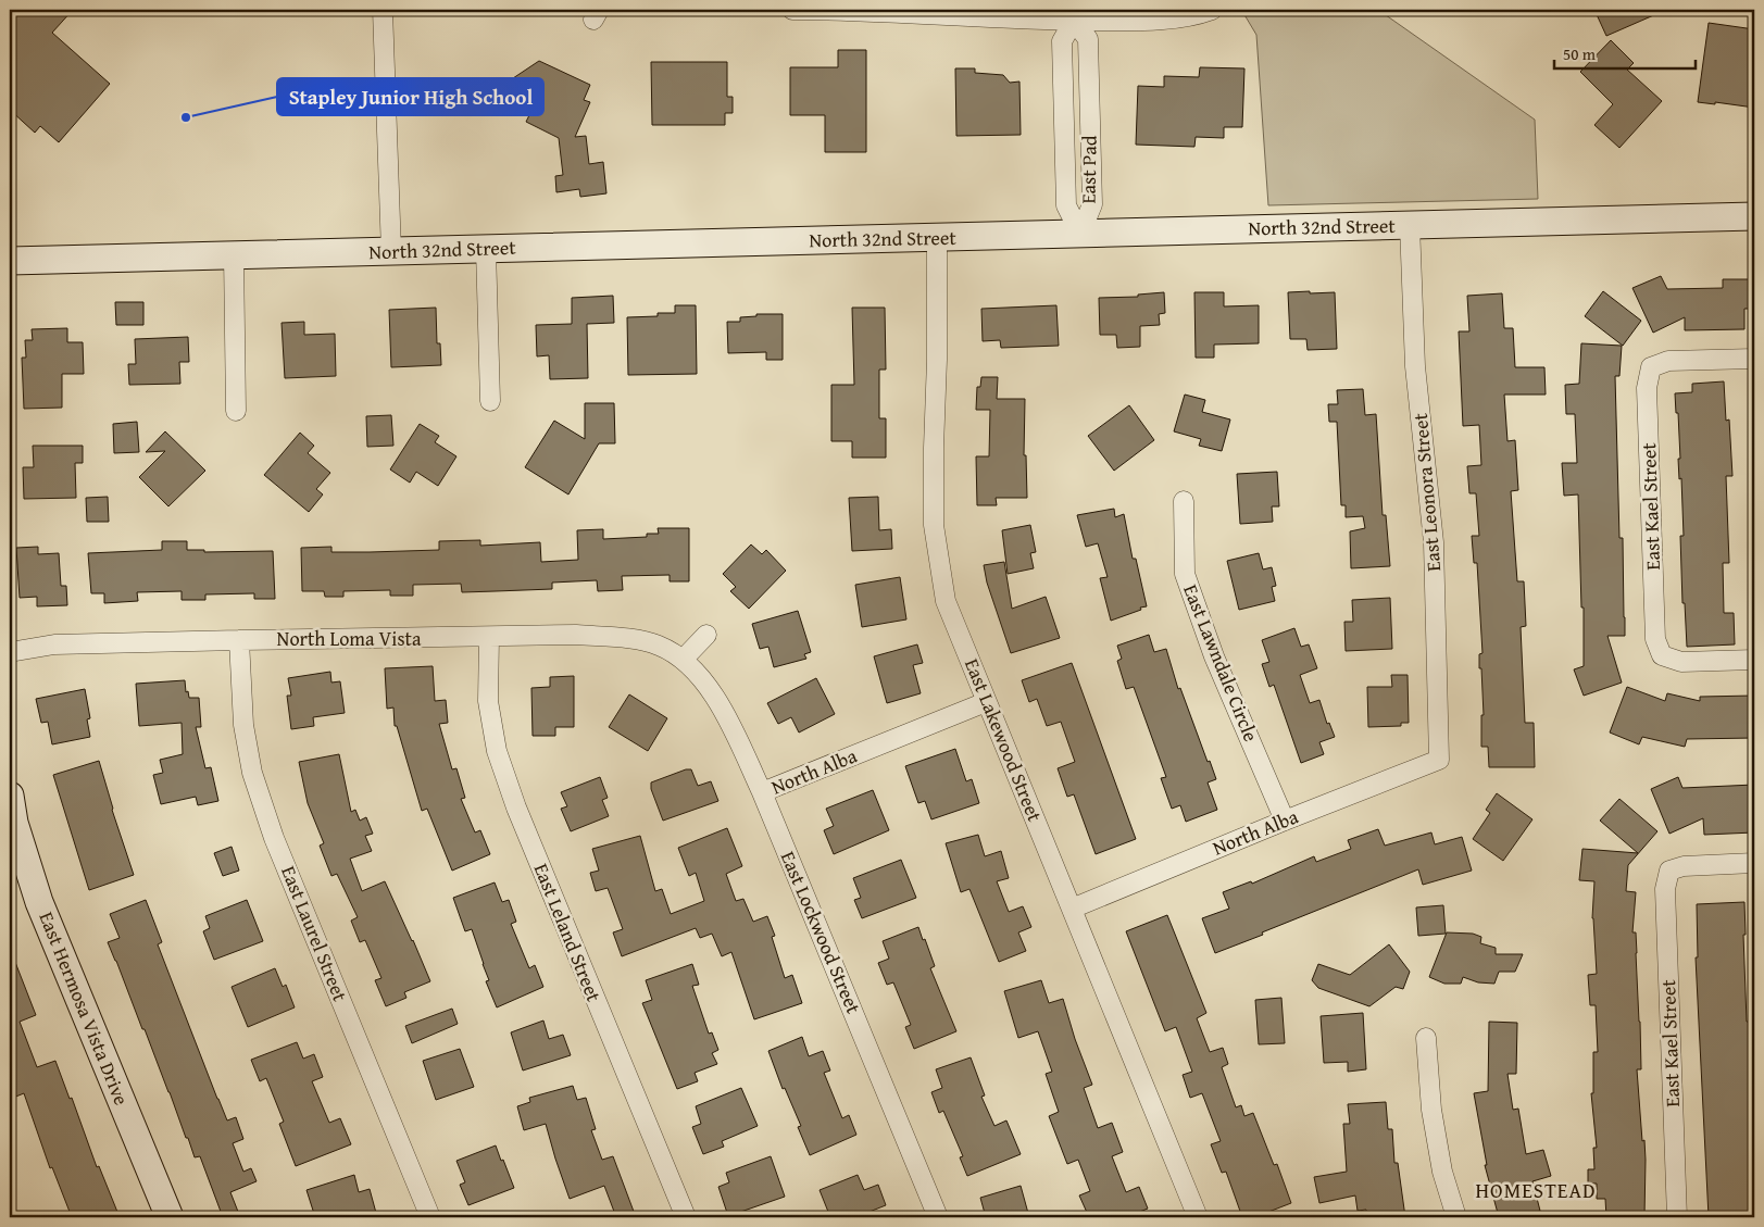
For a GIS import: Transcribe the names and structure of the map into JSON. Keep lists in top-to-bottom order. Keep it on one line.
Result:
{"streets":{"street":["East Pad","North 32nd Street","East Leonora Street","East Kael Street","North Loma Vista","East Lawndale Circle","East Lakewood Street","North Alba","East Leland Street","East Lockwood Street","East Laurel Street","East Hermosa Vista Drive"]},"crossings":[["East Pad","North 32nd Street"],["North 32nd Street","East Leonora Street"],["North 32nd Street","East Lakewood Street"],["East Leonora Street","North Alba"],["North Loma Vista","East Leland Street"],["North Loma Vista","East Lockwood Street"],["North Loma Vista","East Laurel Street"],["East Lawndale Circle","North Alba"],["East Lakewood Street","North Alba"],["North Alba","East Lockwood Street"]],"districts":["HOMESTEAD"],"places":["Stapley Junior High School"],"scale_bar":"50 m"}
